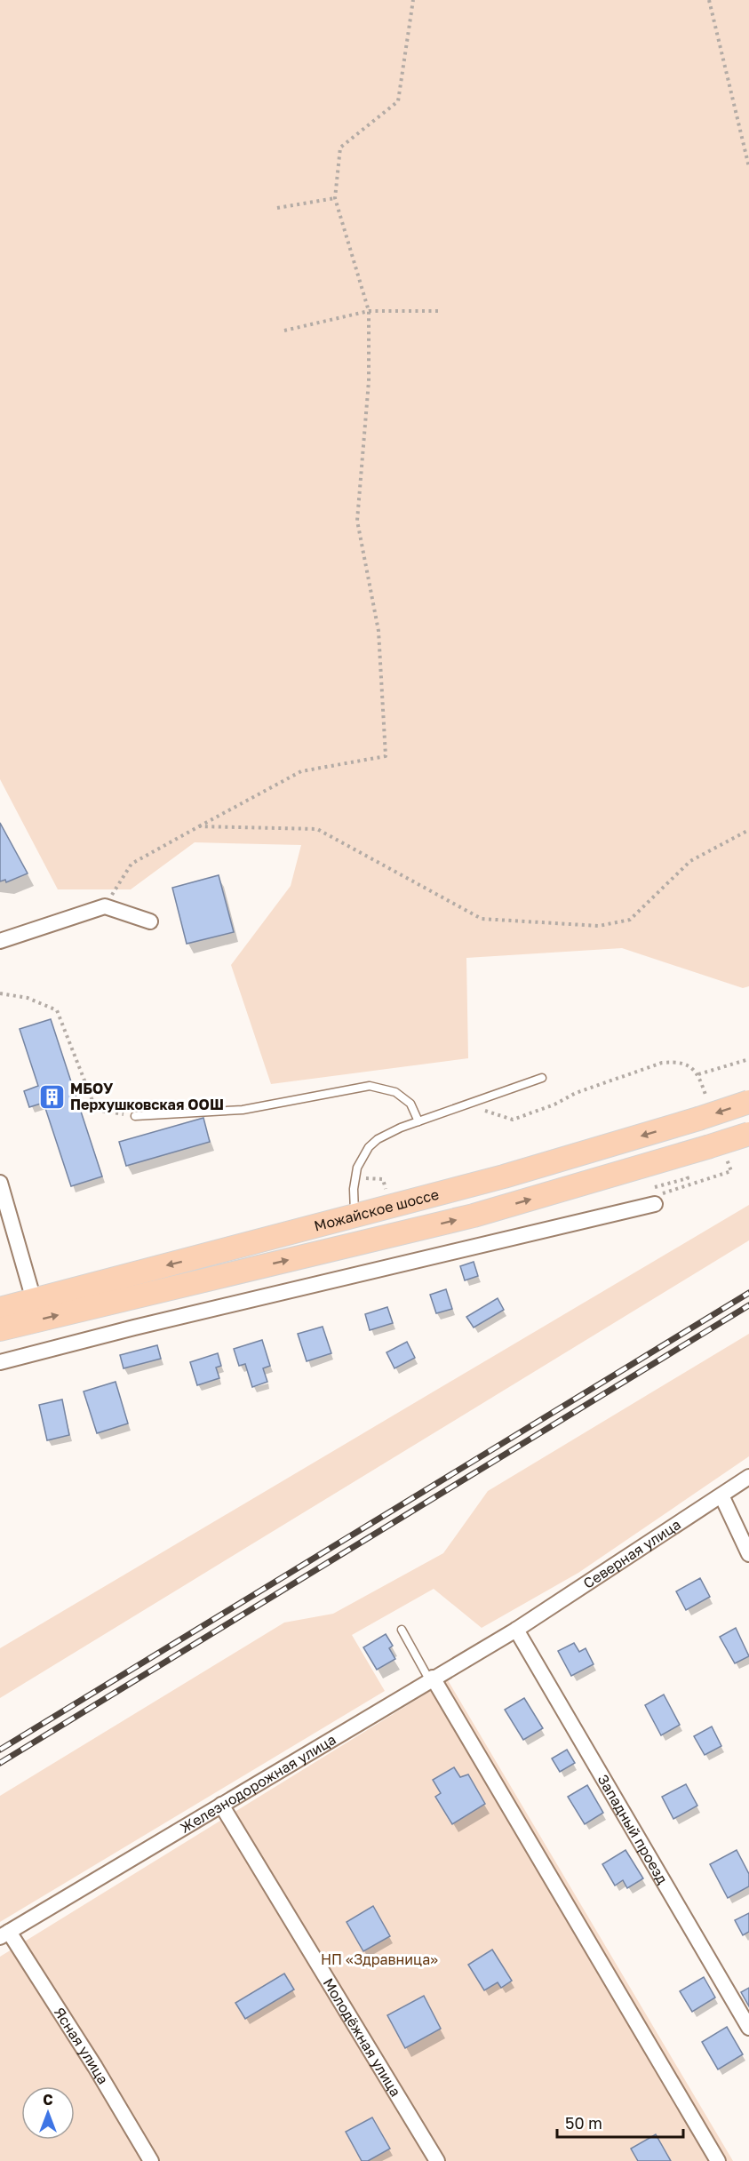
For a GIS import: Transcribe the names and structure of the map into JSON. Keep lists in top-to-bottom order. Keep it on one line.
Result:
{"streets":{"main road":["Можайское шоссе"],"street":["Северная улица","Железнодорожная улица","Западный проезд","Молодёжная улица","Ясная улица"]},"crossings":[["Северная улица","Железнодорожная улица"],["Северная улица","Западный проезд"],["Железнодорожная улица","Западный проезд"],["Железнодорожная улица","Молодёжная улица"],["Железнодорожная улица","Ясная улица"]],"parks":["НП «Здравница»"],"places":{"building":["МБОУ Перхушковская ООШ"]},"scale_bar":"50 m","north":"top"}
